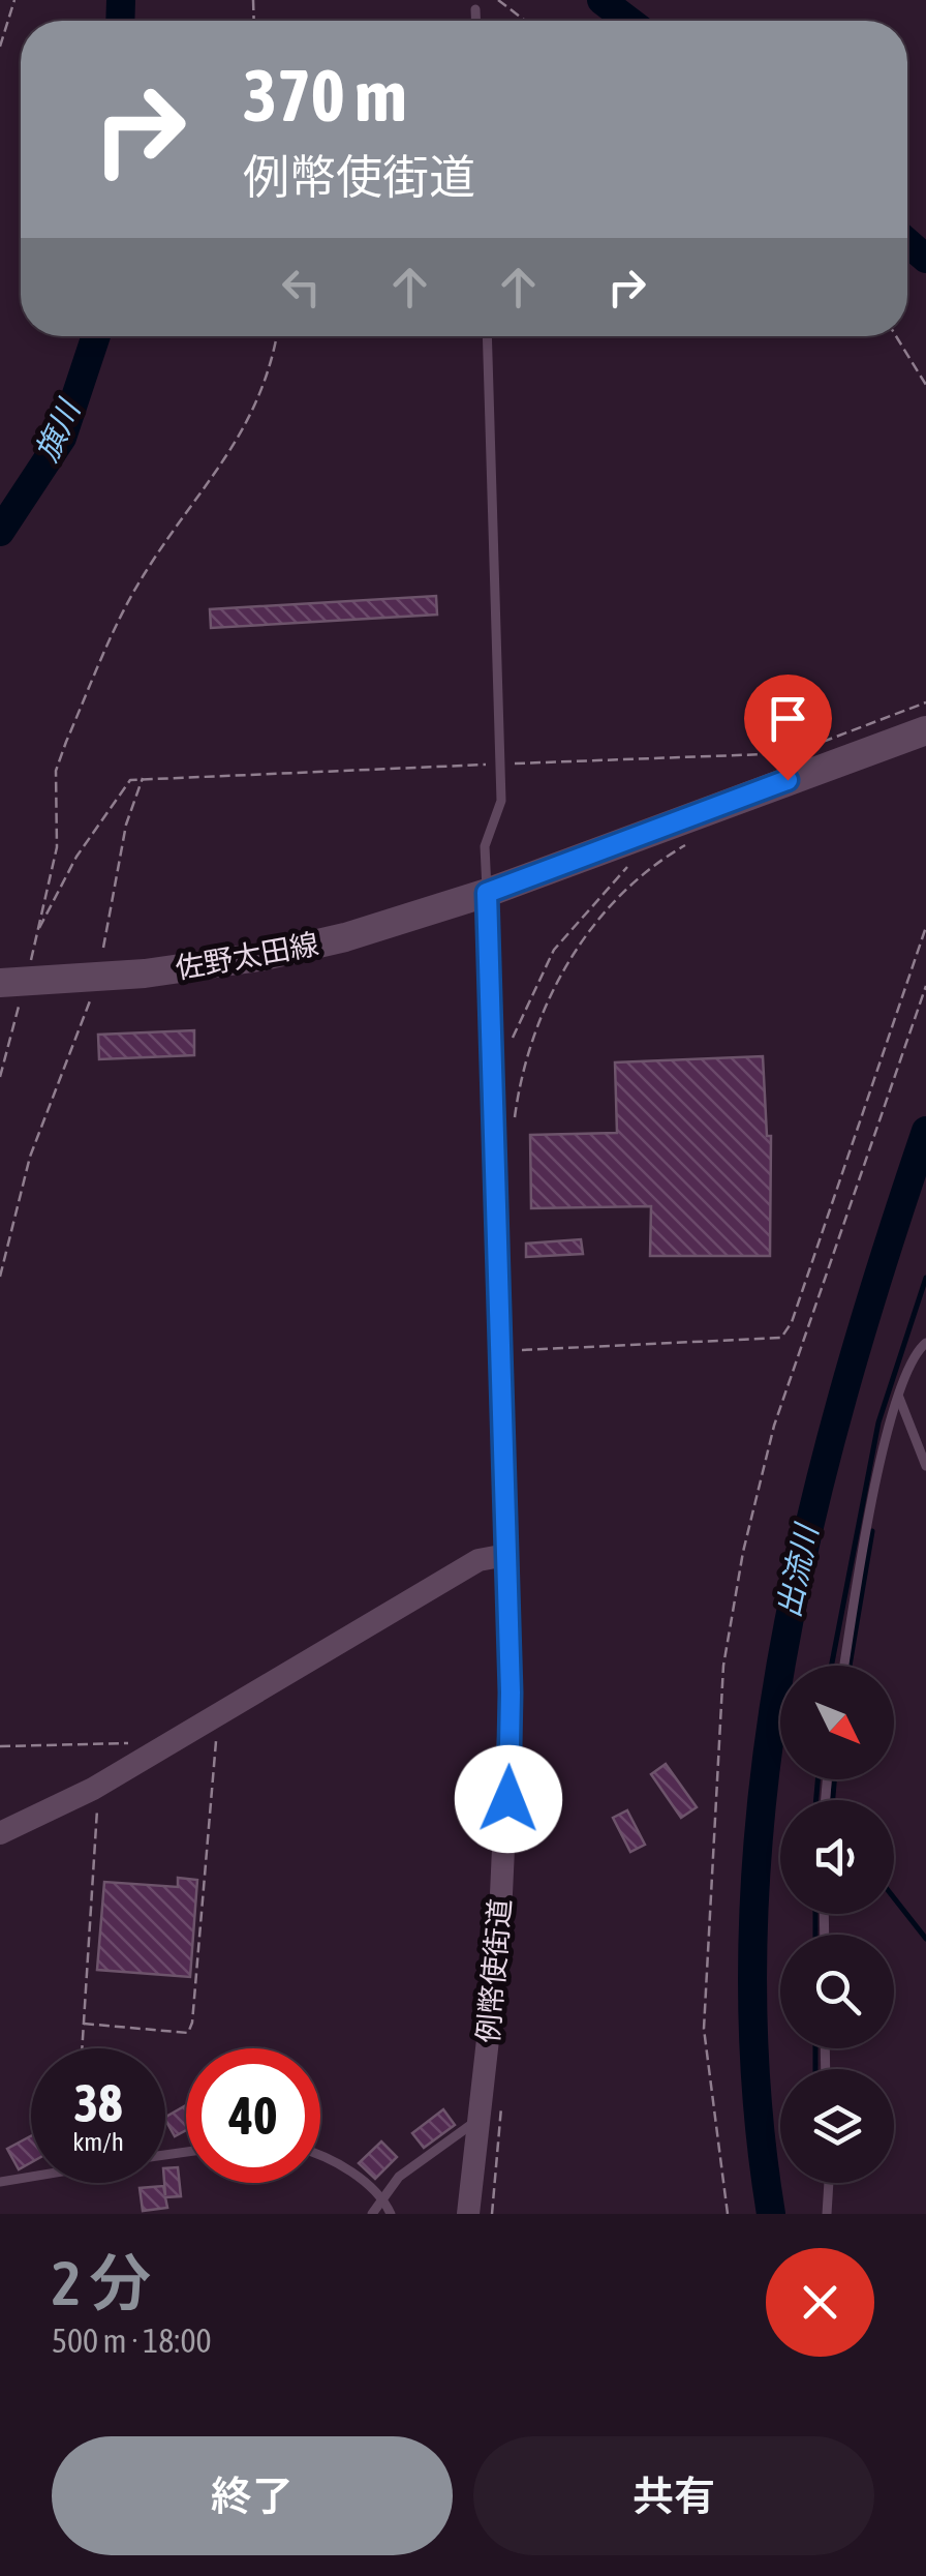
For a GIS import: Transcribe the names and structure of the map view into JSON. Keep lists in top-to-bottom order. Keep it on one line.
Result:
{"streets":{"main road":["佐野太田線"],"street":["例幣使街道"]},"crossings":[["佐野太田線","例幣使街道"]],"water":["旗川","出流川"],"north":"bottom right","page":{"turn":["370 m","例幣使街道"],"speed":"38 km/h","limit":"40","heading":["2 分","500 m · 18:00"],"buttons":["終了","共有"]}}
